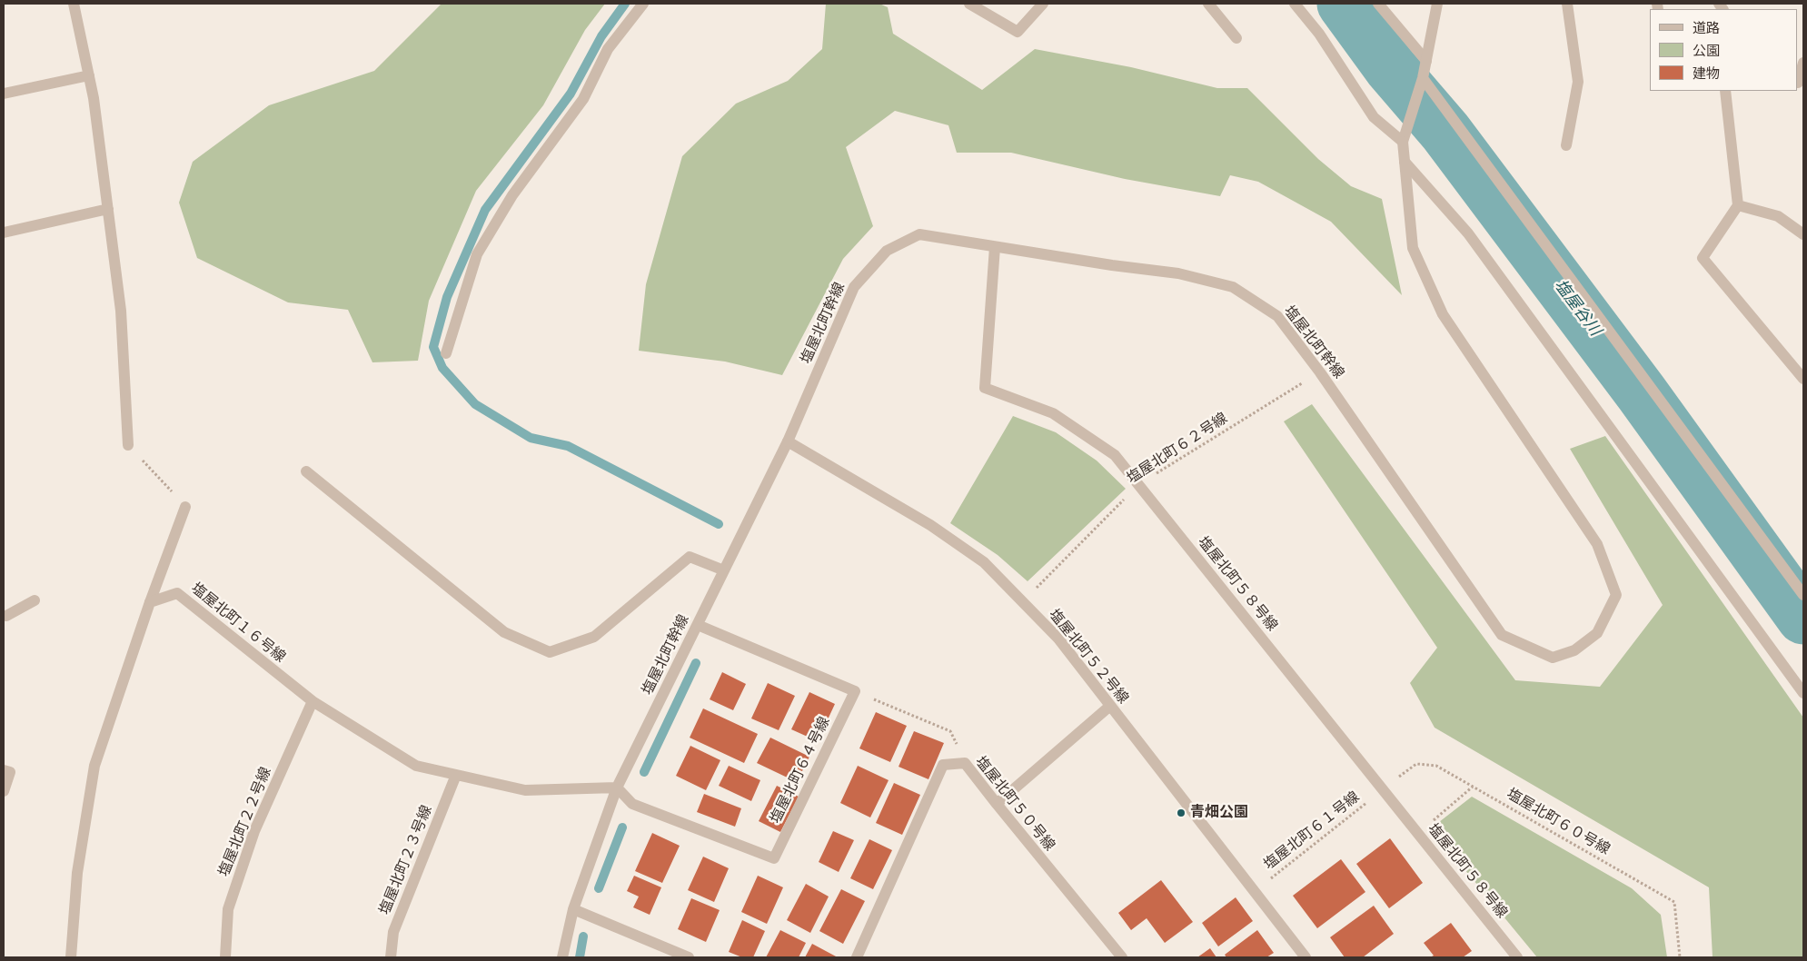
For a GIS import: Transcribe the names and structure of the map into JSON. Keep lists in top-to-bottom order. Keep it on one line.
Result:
{"streets":{"street":["塩屋北町幹線","塩屋北町５８号線","塩屋北町１６号線","塩屋北町５２号線","塩屋北町６４号線","塩屋北町５０号線","塩屋北町２２号線","塩屋北町２３号線"],"path":["塩屋北町６２号線","塩屋北町６０号線","塩屋北町６１号線"]},"crossings":[["塩屋北町幹線","塩屋北町６２号線"],["塩屋北町幹線","塩屋北町５８号線"],["塩屋北町幹線","塩屋北町１６号線"],["塩屋北町幹線","塩屋北町５２号線"],["塩屋北町幹線","塩屋北町６４号線"],["塩屋北町６２号線","塩屋北町５８号線"],["塩屋北町６２号線","塩屋北町５２号線"],["塩屋北町５８号線","塩屋北町６０号線"],["塩屋北町５８号線","塩屋北町６１号線"],["塩屋北町１６号線","塩屋北町６４号線"],["塩屋北町１６号線","塩屋北町２２号線"],["塩屋北町１６号線","塩屋北町２３号線"],["塩屋北町５２号線","塩屋北町６１号線"],["塩屋北町６０号線","塩屋北町６１号線"]],"water":["塩屋谷川"],"places":["青畑公園"],"legend":["道路","公園","建物"]}
